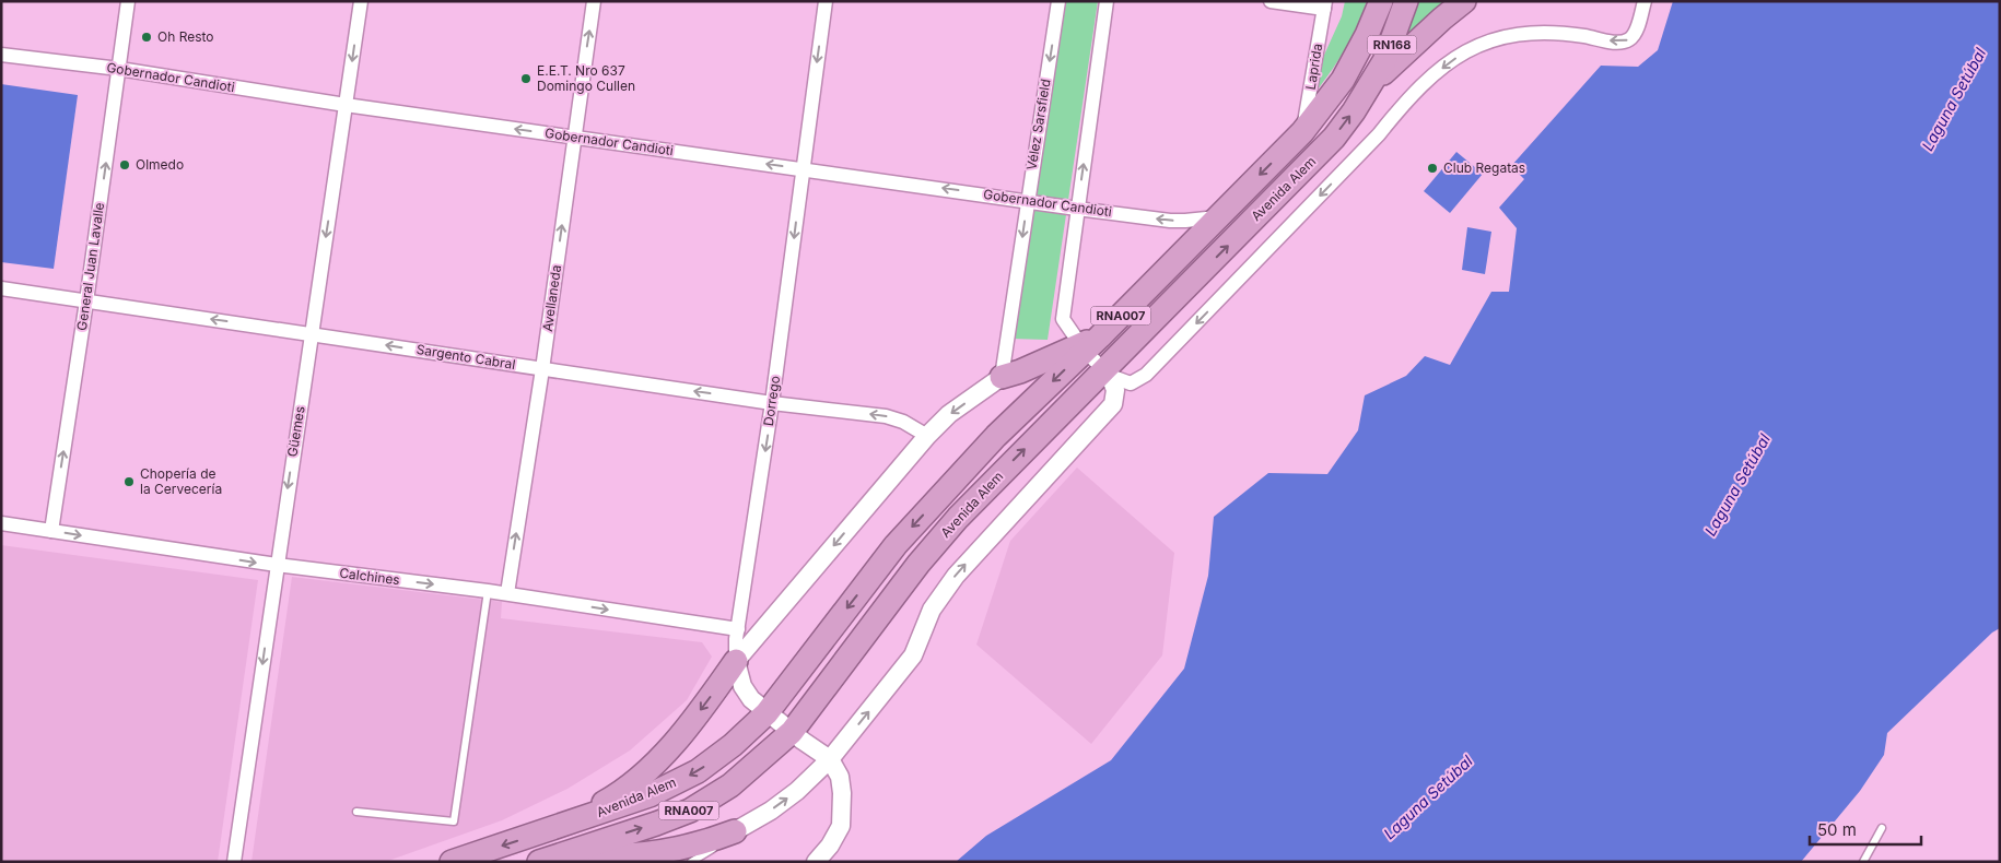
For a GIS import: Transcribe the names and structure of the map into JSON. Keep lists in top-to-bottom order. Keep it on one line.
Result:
{"streets":{"highway":["RN168","Avenida Alem","RNA007"],"street":["Laprida","Gobernador Candioti","Vélez Sarsfield","General Juan Lavalle","Avellaneda","Sargento Cabral","Dorrego","Güemes","Calchines"]},"crossings":[["RN168","Avenida Alem"],["Laprida","Avenida Alem"],["Laprida","RNA007"],["Gobernador Candioti","Vélez Sarsfield"],["Gobernador Candioti","Avenida Alem"],["Gobernador Candioti","General Juan Lavalle"],["Gobernador Candioti","Avellaneda"],["Gobernador Candioti","Dorrego"],["Gobernador Candioti","Güemes"],["Avenida Alem","RNA007"],["Avenida Alem","Dorrego"],["General Juan Lavalle","Sargento Cabral"],["General Juan Lavalle","Calchines"],["Avellaneda","Sargento Cabral"],["Avellaneda","Calchines"],["Sargento Cabral","Dorrego"],["Sargento Cabral","Güemes"],["Dorrego","Calchines"],["Güemes","Calchines"]],"one_way":["Gobernador Candioti","General Juan Lavalle","Avellaneda","Sargento Cabral","Dorrego","Güemes","Calchines"],"water":["Laguna Setúbal"],"places":["Oh Resto","E.E.T. Nro 637 Domingo Cullen","Olmedo","Club Regatas","Chopería de la Cervecería"],"scale_bar":"50 m"}
